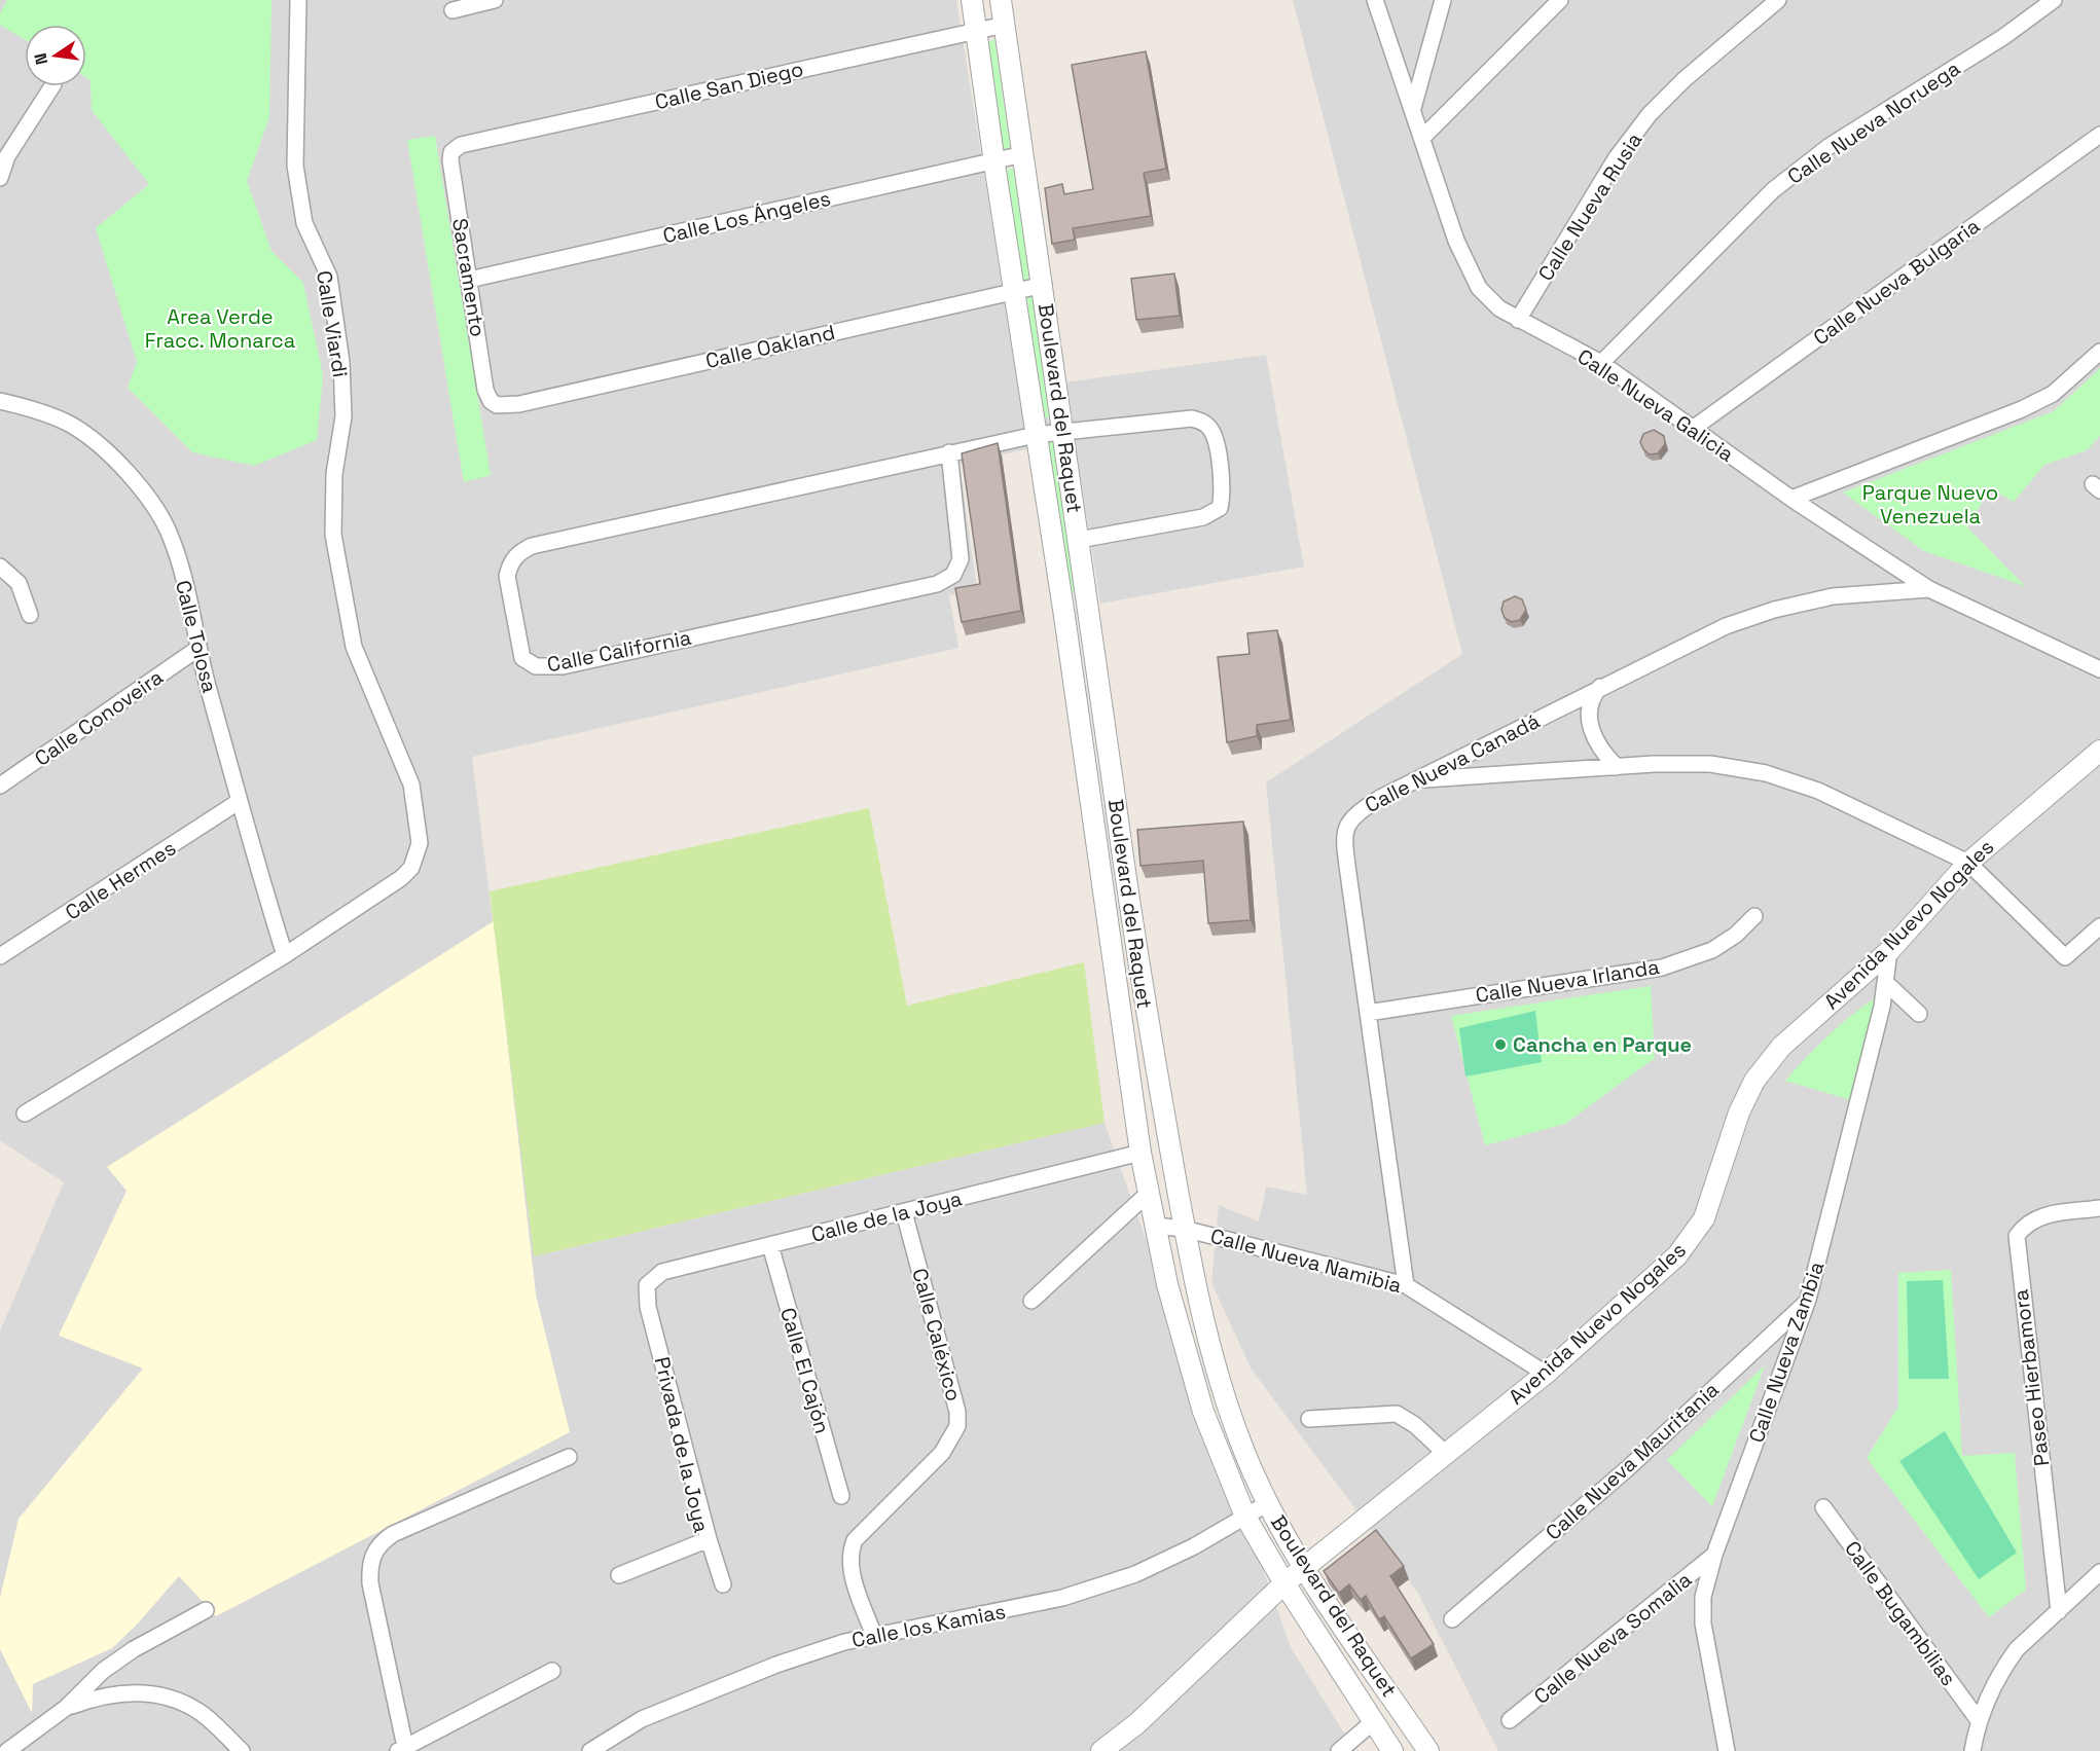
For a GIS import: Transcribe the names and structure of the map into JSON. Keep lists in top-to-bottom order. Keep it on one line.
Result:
{"streets":{"street":["Calle San Diego","Calle Nueva Noruega","Calle Nueva Rusia","Calle Los Ángeles","Sacramento","Calle Nueva Bulgaria","Calle Viardi","Calle Oakland","Calle Nueva Galicia","Boulevard del Raquet","Calle Tolosa","Calle California","Calle Conoveira","Calle Nueva Canadá","Calle Hermes","Avenida Nuevo Nogales","Calle Nueva Irlanda","Calle de la Joya","Calle Nueva Namibia","Calle Caléxico","Calle Nueva Zambia","Calle El Cajón","Paseo Hierbamora","Privada de la Joya","Calle Nueva Mauritania","Calle Bugambilias","Calle los Kamias","Calle Nueva Somalia"]},"crossings":[["Calle San Diego","Sacramento"],["Calle San Diego","Boulevard del Raquet"],["Calle Nueva Noruega","Calle Nueva Galicia"],["Calle Nueva Rusia","Calle Nueva Galicia"],["Calle Los Ángeles","Sacramento"],["Calle Los Ángeles","Boulevard del Raquet"],["Sacramento","Calle Oakland"],["Calle Nueva Bulgaria","Calle Nueva Galicia"],["Calle Viardi","Calle Tolosa"],["Calle Oakland","Boulevard del Raquet"],["Calle Nueva Galicia","Calle Nueva Canadá"],["Boulevard del Raquet","Calle California"],["Boulevard del Raquet","Avenida Nuevo Nogales"],["Boulevard del Raquet","Calle de la Joya"],["Boulevard del Raquet","Calle Nueva Namibia"],["Boulevard del Raquet","Calle los Kamias"],["Calle Tolosa","Calle Conoveira"],["Calle Tolosa","Calle Hermes"],["Calle Nueva Canadá","Calle Nueva Irlanda"],["Calle Nueva Canadá","Calle Nueva Namibia"],["Avenida Nuevo Nogales","Calle Nueva Namibia"],["Avenida Nuevo Nogales","Calle Nueva Zambia"],["Calle de la Joya","Calle Caléxico"],["Calle de la Joya","Calle El Cajón"],["Calle de la Joya","Privada de la Joya"],["Calle Caléxico","Calle los Kamias"],["Calle Nueva Zambia","Calle Nueva Mauritania"],["Calle Nueva Zambia","Calle Nueva Somalia"]],"parks":["Area Verde Fracc. Monarca","Parque Nuevo Venezuela"],"places":["Cancha en Parque"],"north":"left"}
